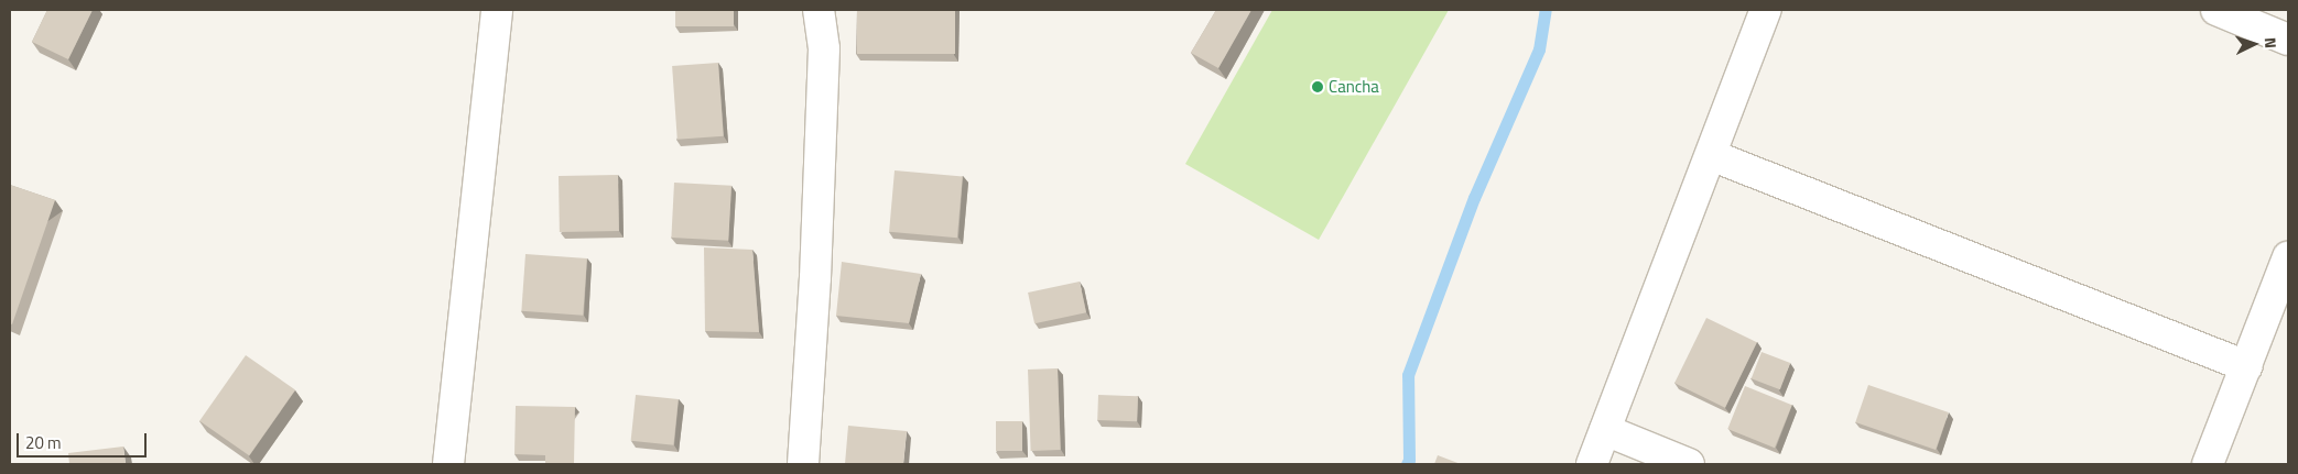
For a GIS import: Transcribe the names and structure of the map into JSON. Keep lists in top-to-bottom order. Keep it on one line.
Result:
{"places":["Cancha"],"scale_bar":"20 m","north":"right"}
